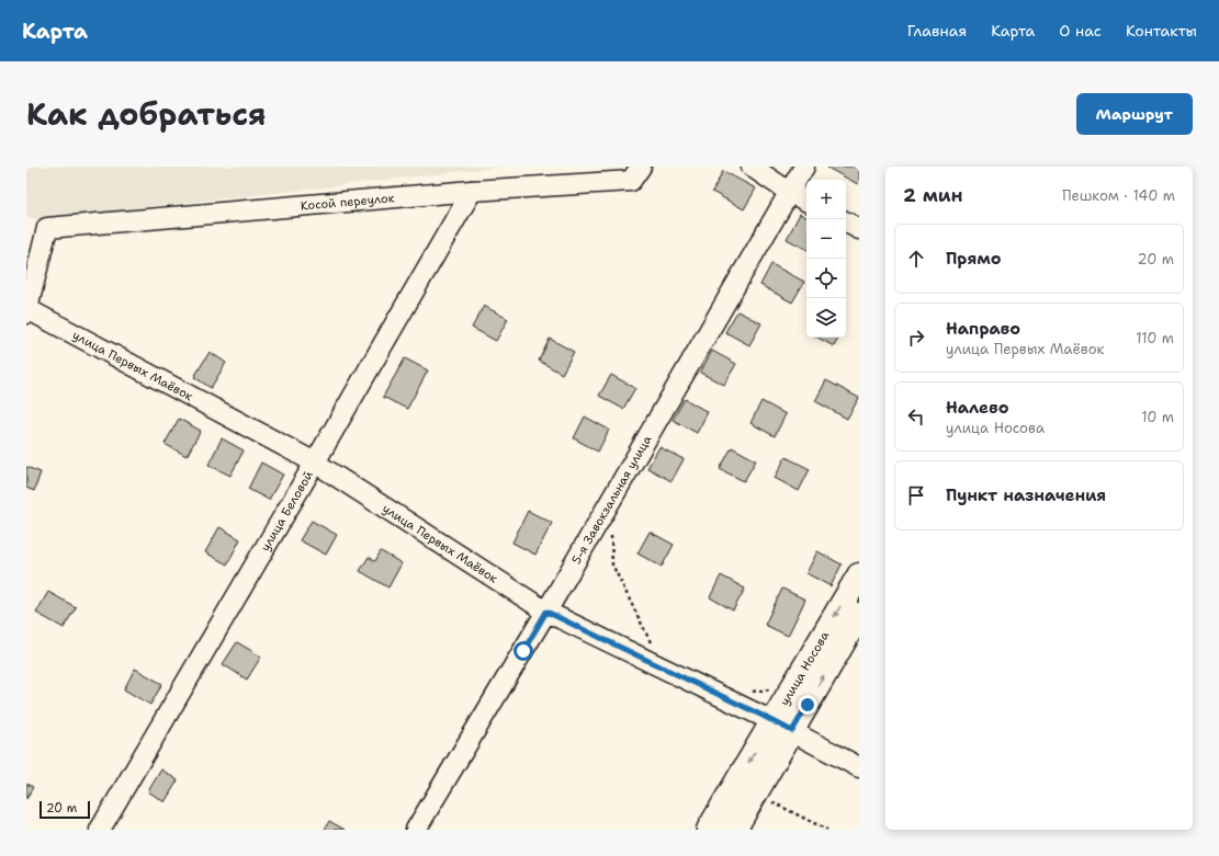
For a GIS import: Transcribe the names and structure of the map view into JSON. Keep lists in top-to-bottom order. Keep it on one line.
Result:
{"streets":{"main road":["улица Носова"],"street":["Косой переулок","улица Первых Маёвок","5-я Завокзальная улица","улица Беловой"]},"crossings":[["Косой переулок","улица Первых Маёвок"],["Косой переулок","улица Беловой"],["улица Первых Маёвок","5-я Завокзальная улица"],["улица Первых Маёвок","улица Беловой"],["улица Первых Маёвок","улица Носова"]],"scale_bar":"20 m","page":{"header":"Карта","nav":["Главная","Карта","О нас","Контакты"],"title":"Как добраться","buttons":"Маршрут","heading":["2 мин","Пешком · 140 m"],"map_buttons":["+","−"],"list":[["Прямо","20 m"],["Направо","улица Первых Маёвок","110 m"],["Налево","улица Носова","10 m"],"Пункт назначения"],"scale":"20 m"}}
